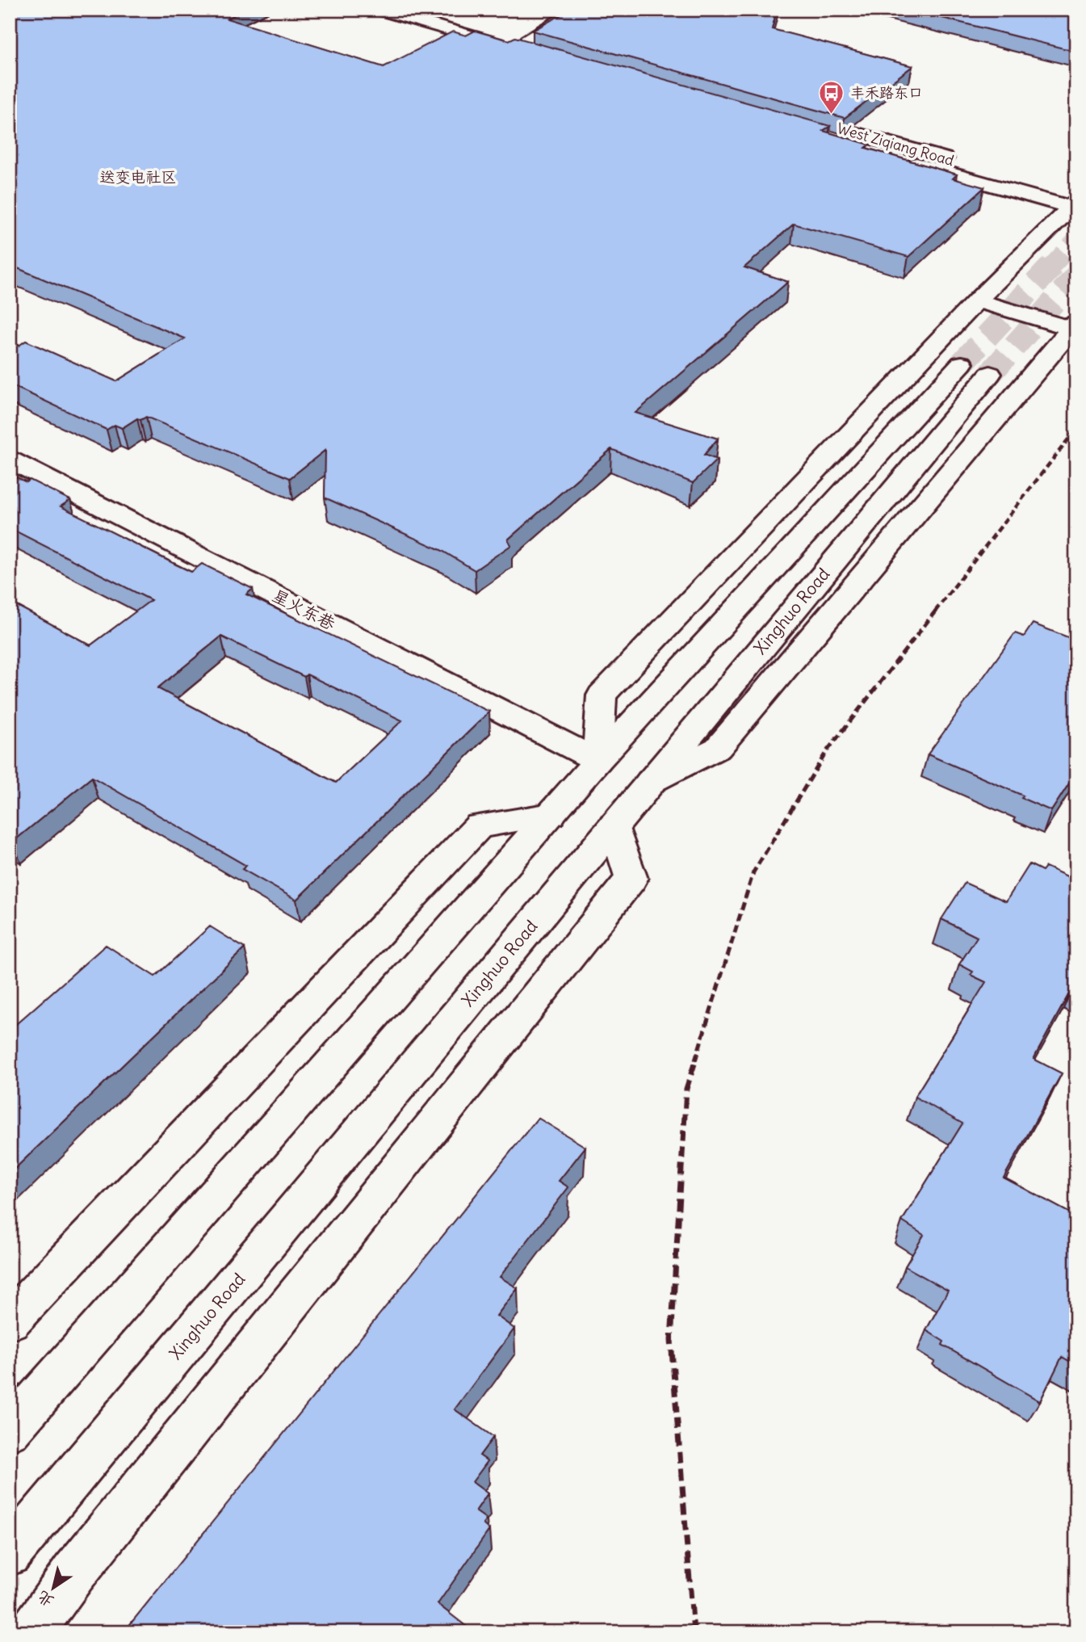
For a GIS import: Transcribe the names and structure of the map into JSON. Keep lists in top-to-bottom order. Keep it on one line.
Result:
{"streets":{"street":["West Ziqiang Road","星火东巷","Xinghuo Road"]},"crossings":[["星火东巷","Xinghuo Road"]],"districts":["送变电社区"],"places":{"bus stop":["丰禾路东口"]},"north":"bottom left"}
